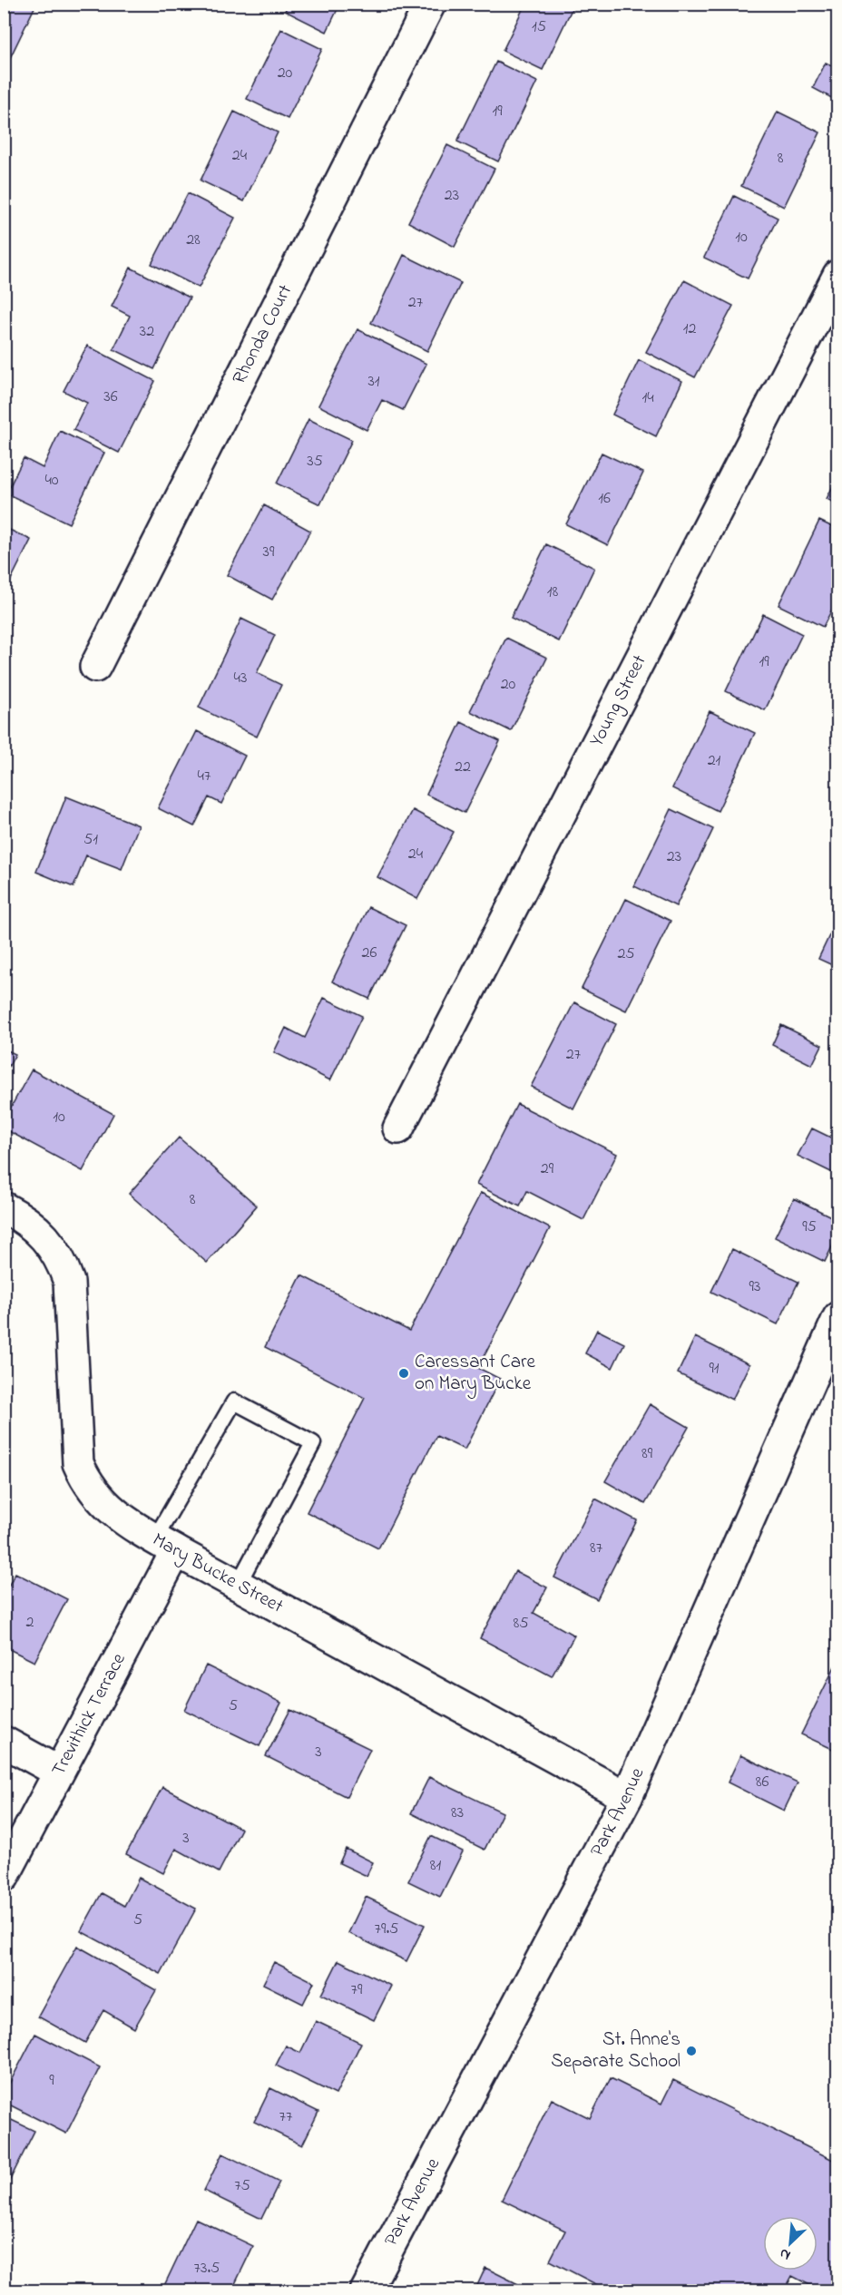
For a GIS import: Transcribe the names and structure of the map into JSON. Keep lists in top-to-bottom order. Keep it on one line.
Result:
{"streets":{"street":["Rhonda Court","Young Street","Mary Bucke Street","Trevithick Terrace","Park Avenue"]},"crossings":[["Mary Bucke Street","Trevithick Terrace"],["Mary Bucke Street","Park Avenue"]],"places":["Caressant Care on Mary Bucke","St. Anne's Separate School"],"house_numbers":["15","20","19","24","8","23","10","28","27","12","32","31","36","14","35","40","16","39","18","19","43","20","21","22","47","51","24","23","26","25","27","10","29","8","95","93","91","89","87","2","85","5","3","86","83","3","81","5","79.5","79","9","77","75","73.5"],"north":"bottom left"}
